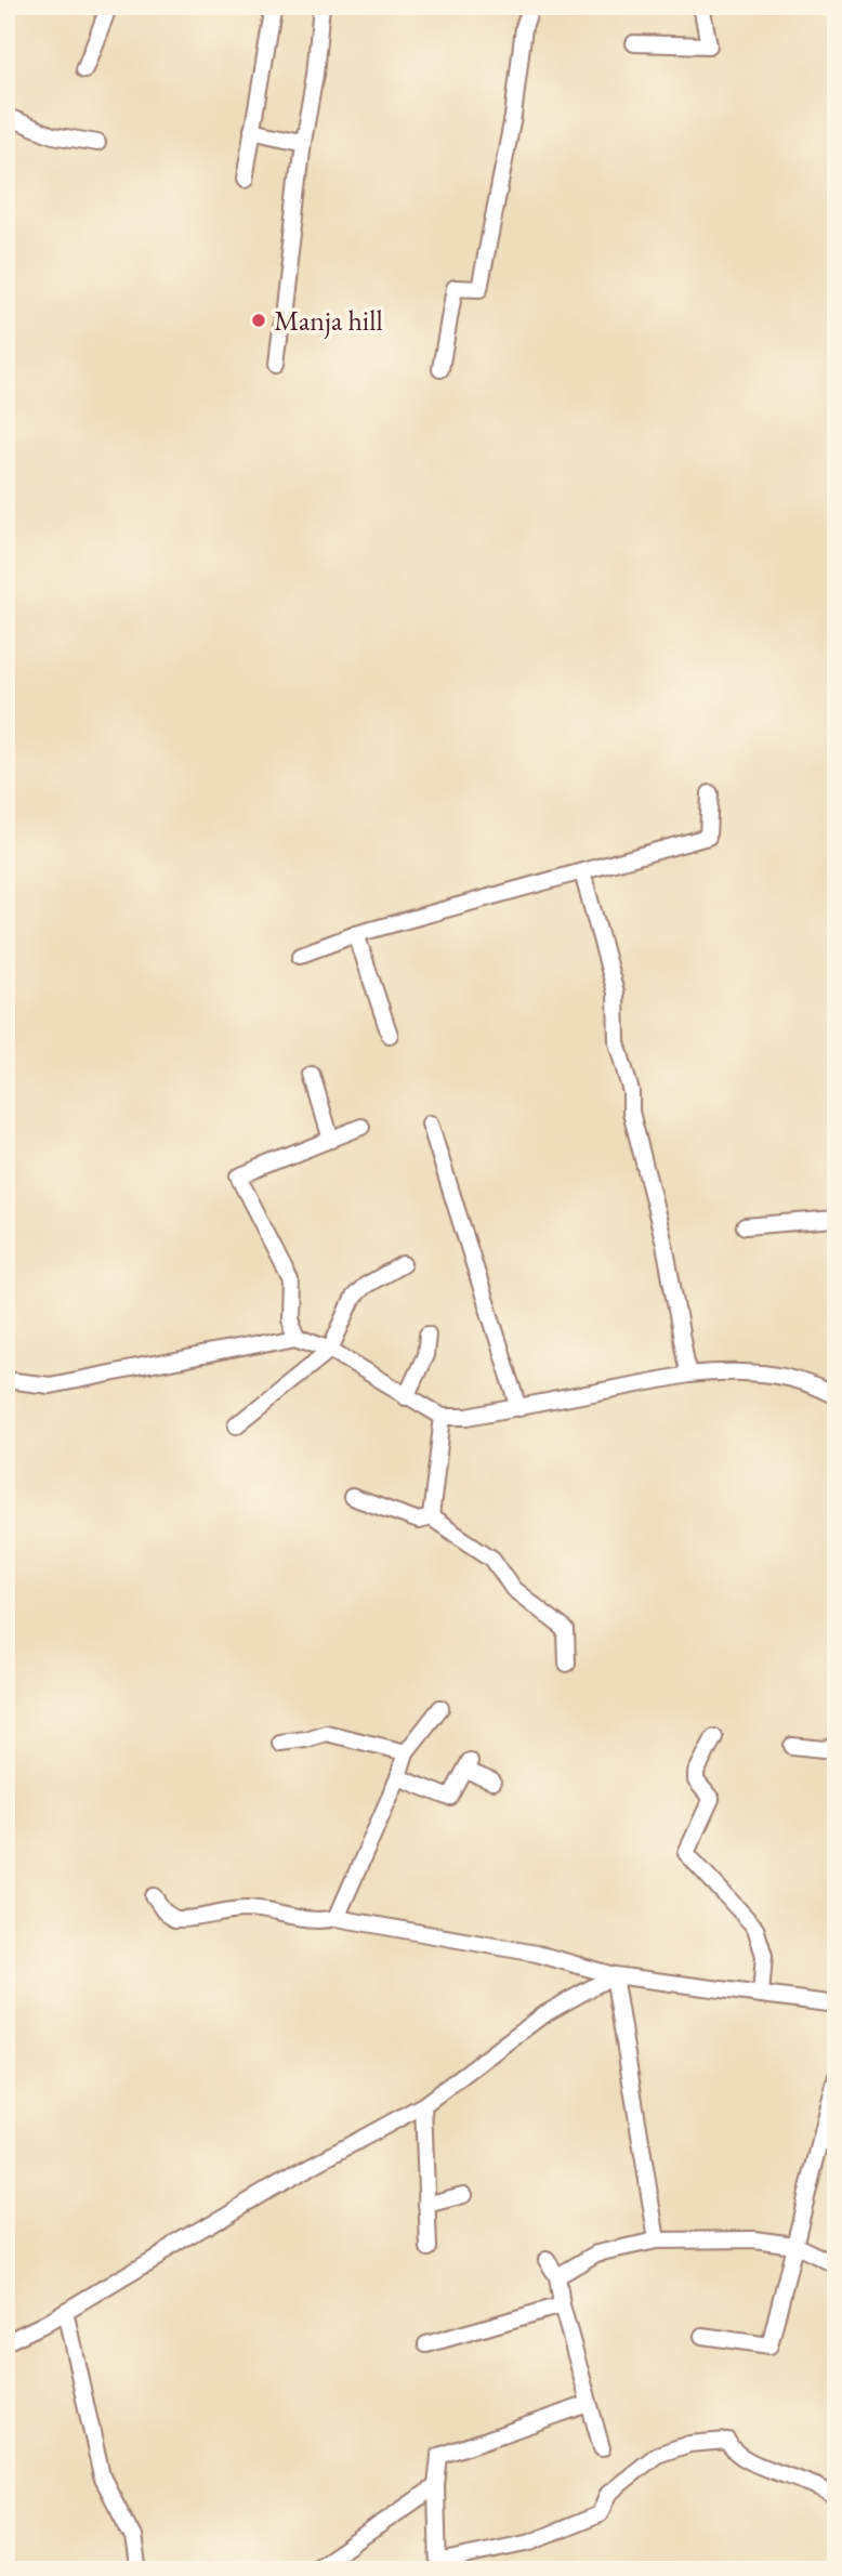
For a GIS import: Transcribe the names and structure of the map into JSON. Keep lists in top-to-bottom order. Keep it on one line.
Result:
{"places":["Manja hill"]}
